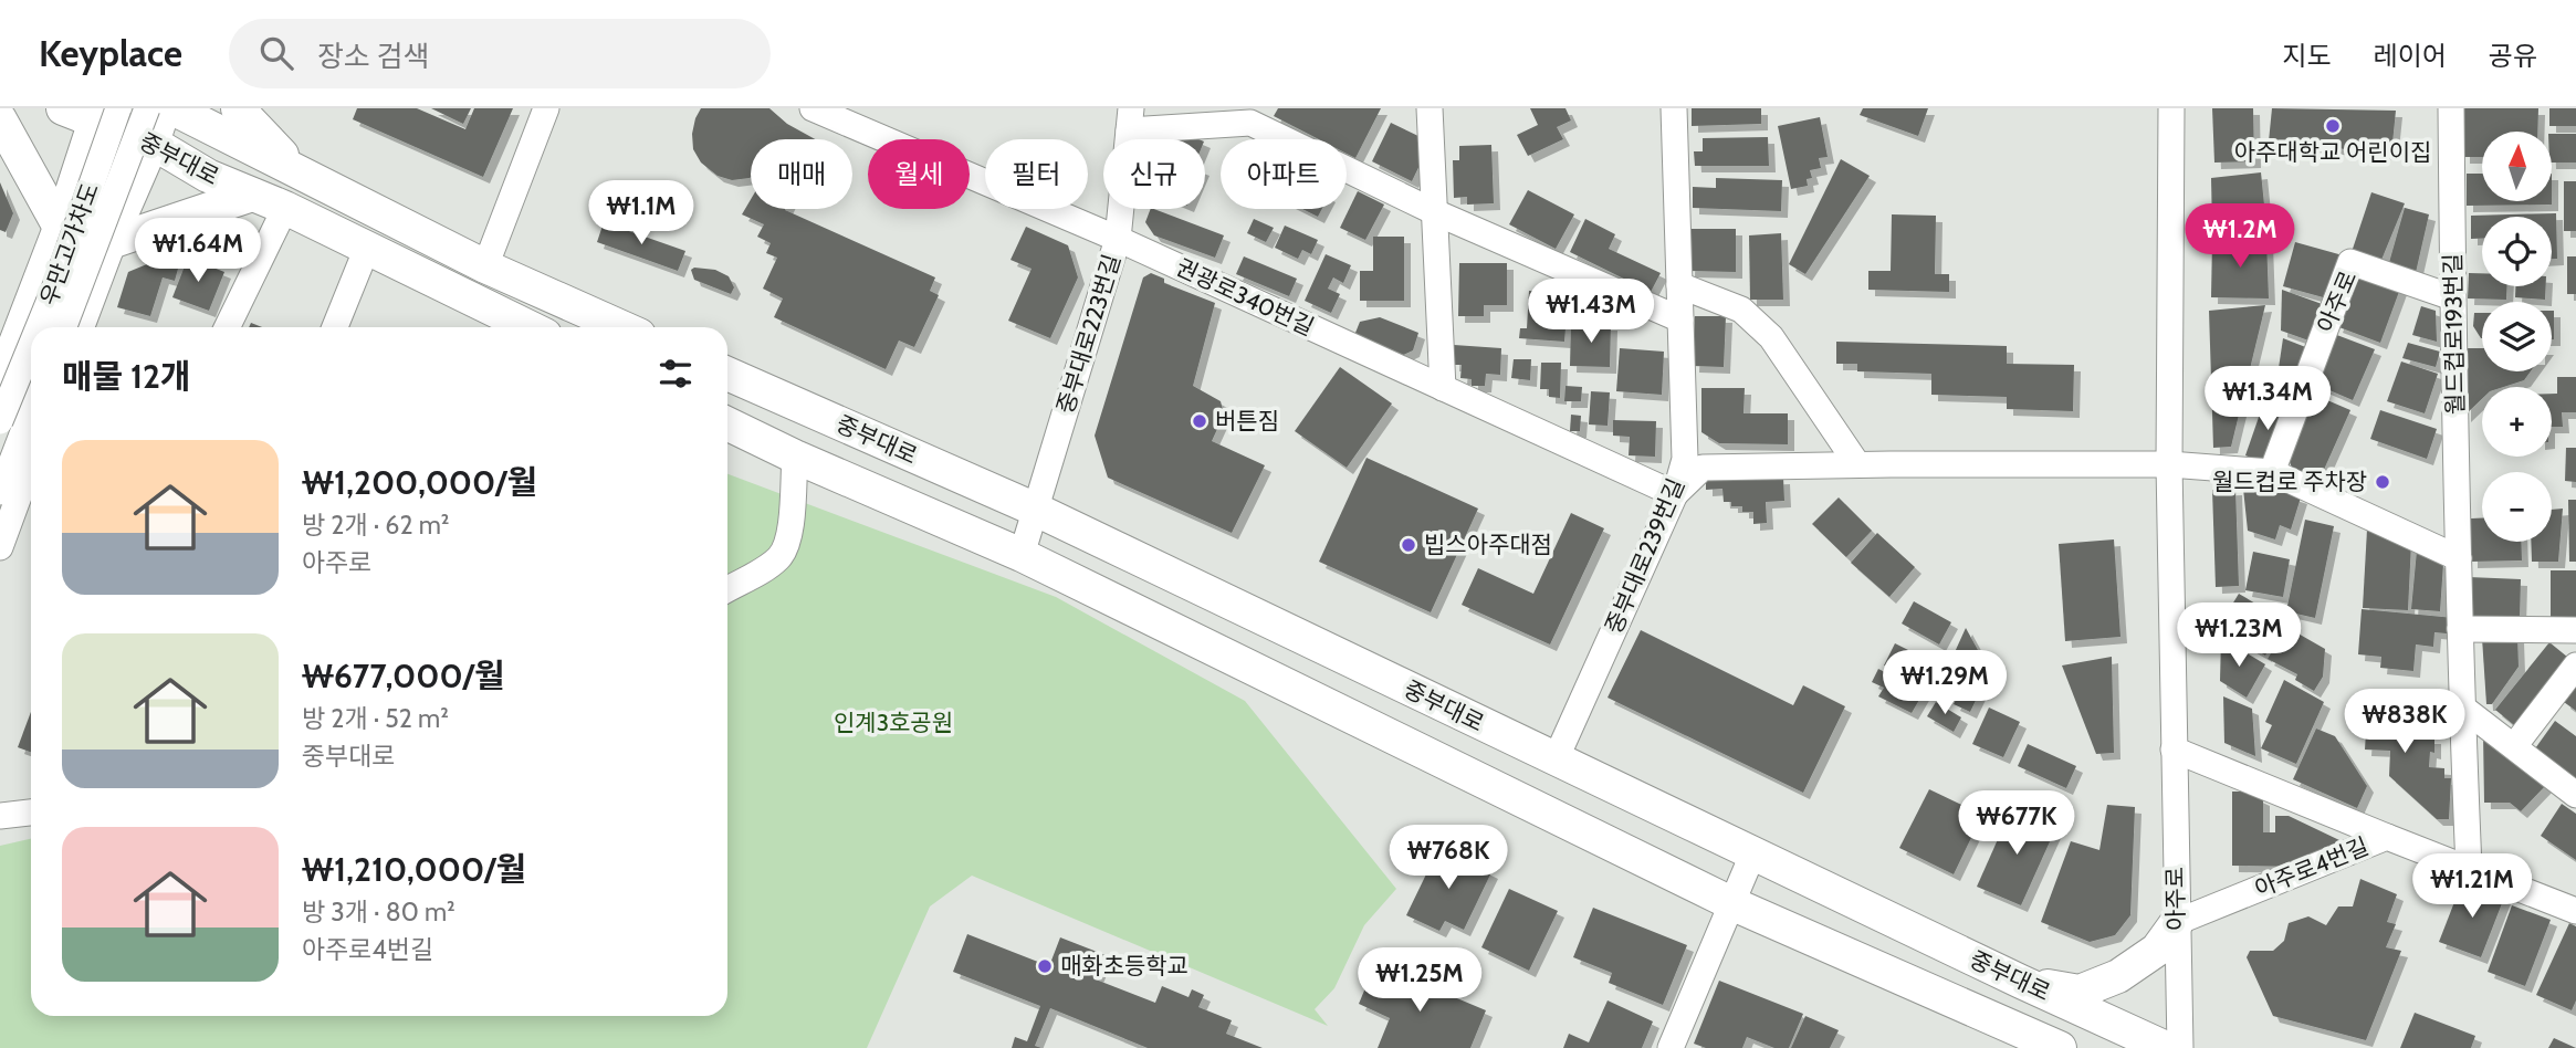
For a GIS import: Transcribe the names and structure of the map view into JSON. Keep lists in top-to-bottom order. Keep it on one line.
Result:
{"streets":{"main road":["중부대로"],"street":["우만고가차도","권광로340번길","아주로","중부대로223번길","월드컵로193번길","중부대로239번길","아주로4번길"]},"crossings":[["중부대로","우만고가차도"],["중부대로","중부대로223번길"],["중부대로","중부대로239번길"],["권광로340번길","중부대로223번길"],["권광로340번길","중부대로239번길"],["아주로","월드컵로193번길"],["아주로","아주로4번길"],["월드컵로193번길","아주로4번길"]],"parks":["인계3호공원"],"places":["아주대학교 어린이집","버튼짐","월드컵로 주차장","빕스아주대점","매화초등학교"],"north":"top","page":{"header":"Keyplace","search":"장소 검색","nav":["지도","레이어","공유"],"map_buttons":["+","−"],"chip":["매매","월세","필터","신규","아파트"],"price":["₩1.1M","₩1.2M","₩1.64M","₩1.43M","₩1.34M","₩1.23M","₩1.29M","₩838K","₩677K","₩768K","₩1.21M","₩1.25M"],"heading":"매물 12개","list":[{"name":"₩1,200,000/월","note":"방 2개 · 62 m² · 아주로"},{"name":"₩677,000/월","note":"방 2개 · 52 m² · 중부대로"},{"name":"₩1,210,000/월","note":"방 3개 · 80 m² · 아주로4번길"}]}}
